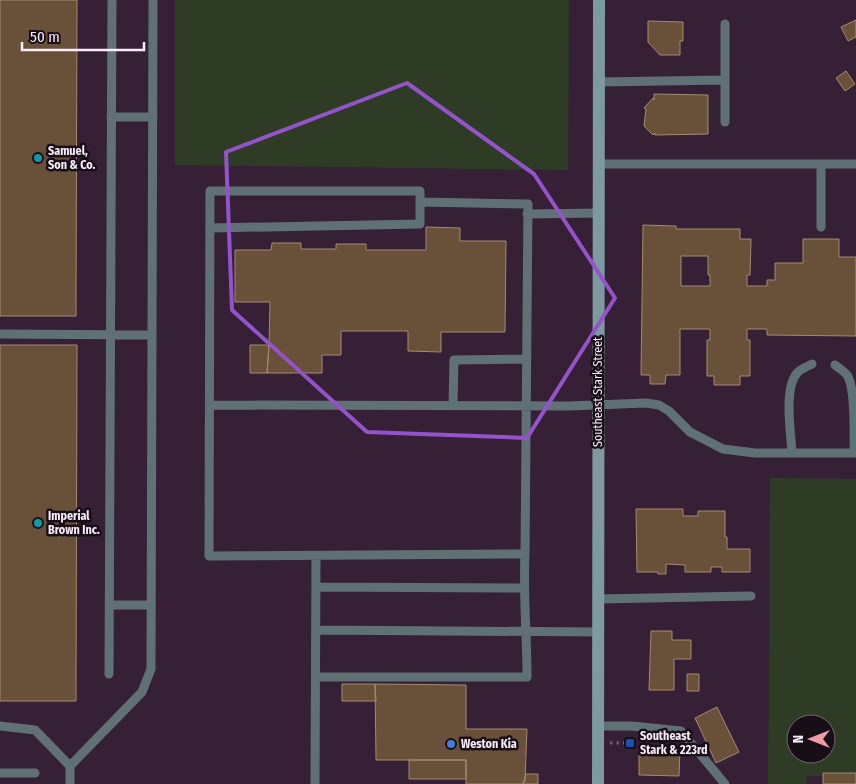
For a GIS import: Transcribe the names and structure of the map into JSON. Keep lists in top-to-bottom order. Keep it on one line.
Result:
{"streets":{"main road":["Southeast Stark Street"]},"places":{"other":["Samuel, Son & Co.","Imperial Brown Inc.","Weston Kia"],"transit":["Southeast Stark & 223rd"]},"scale_bar":"50 m","north":"left"}
